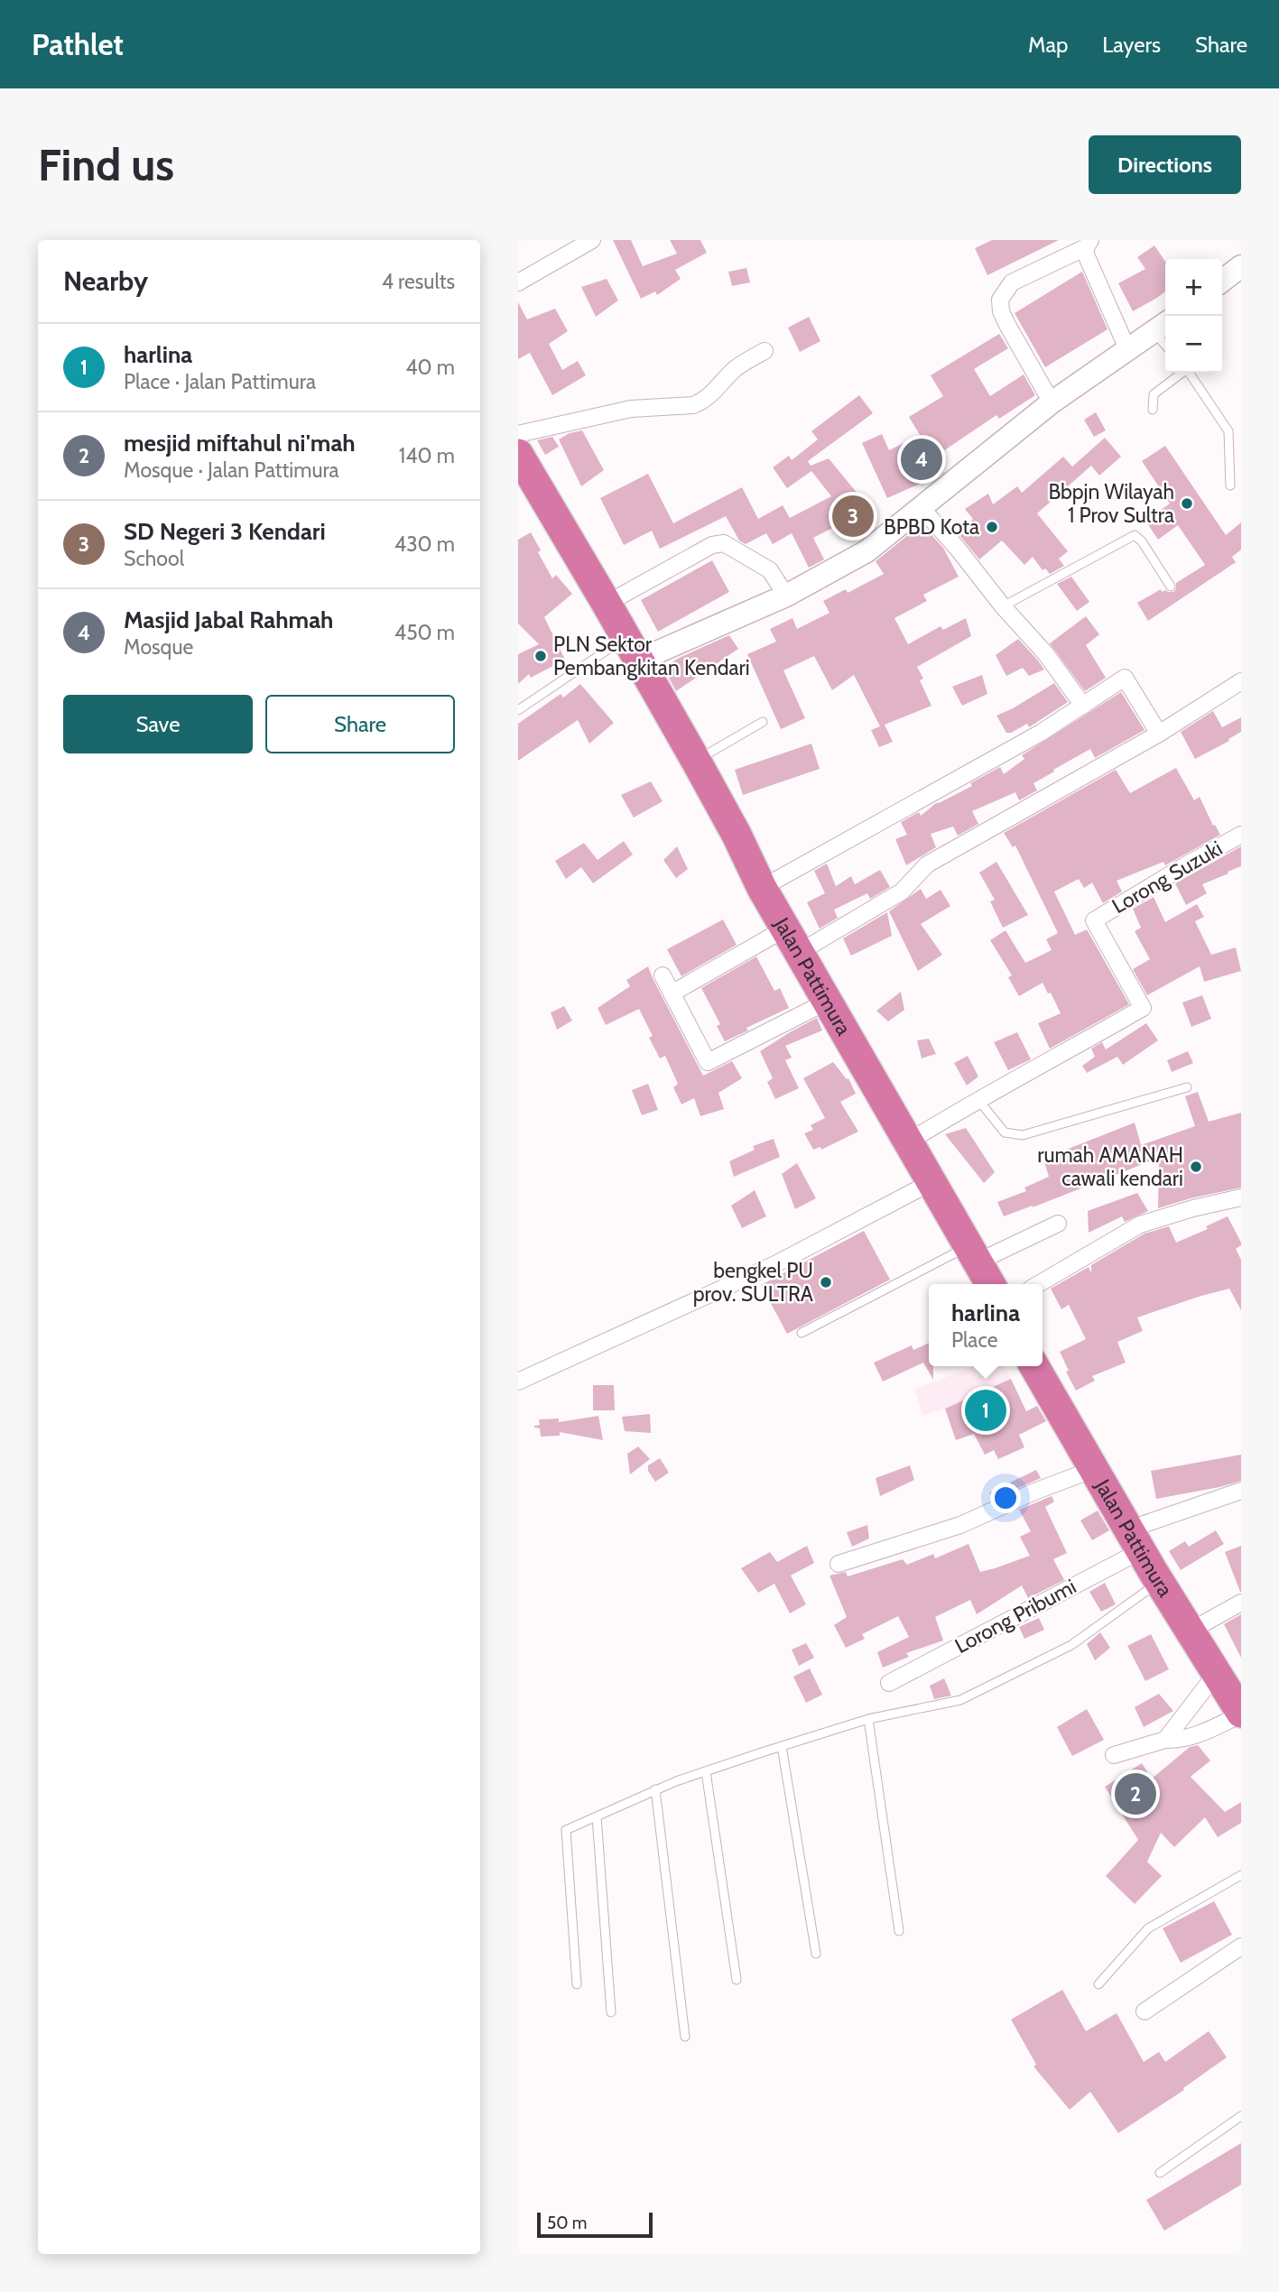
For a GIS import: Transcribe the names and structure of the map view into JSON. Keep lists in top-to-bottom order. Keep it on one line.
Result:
{"streets":{"highway":["Jalan Pattimura"],"street":["Lorong Suzuki","Lorong Pribumi"]},"crossings":[["Jalan Pattimura","Lorong Pribumi"]],"places":["Bbpjn Wilayah 1 Prov Sultra","BPBD Kota","PLN Sektor Pembangkitan Kendari","rumah AMANAH cawali kendari","bengkel PU prov. SULTRA"],"scale_bar":"50 m","page":{"header":"Pathlet","nav":["Map","Layers","Share"],"buttons":["Directions",["Save","Share"]],"title":"Find us","heading":["Nearby","4 results"],"map_buttons":["+","−"],"list":[{"mark":"1","name":"harlina","note":"Place · Jalan Pattimura","value":"40 m"},{"mark":"2","name":"mesjid miftahul ni'mah","note":"Mosque · Jalan Pattimura","value":"140 m"},{"mark":"3","name":"SD Negeri 3 Kendari","note":"School","value":"430 m"},{"mark":"4","name":"Masjid Jabal Rahmah","note":"Mosque","value":"450 m"}],"pins":["4","3","1","2"],"popup":["harlina","Place"],"scale":"50 m"}}
